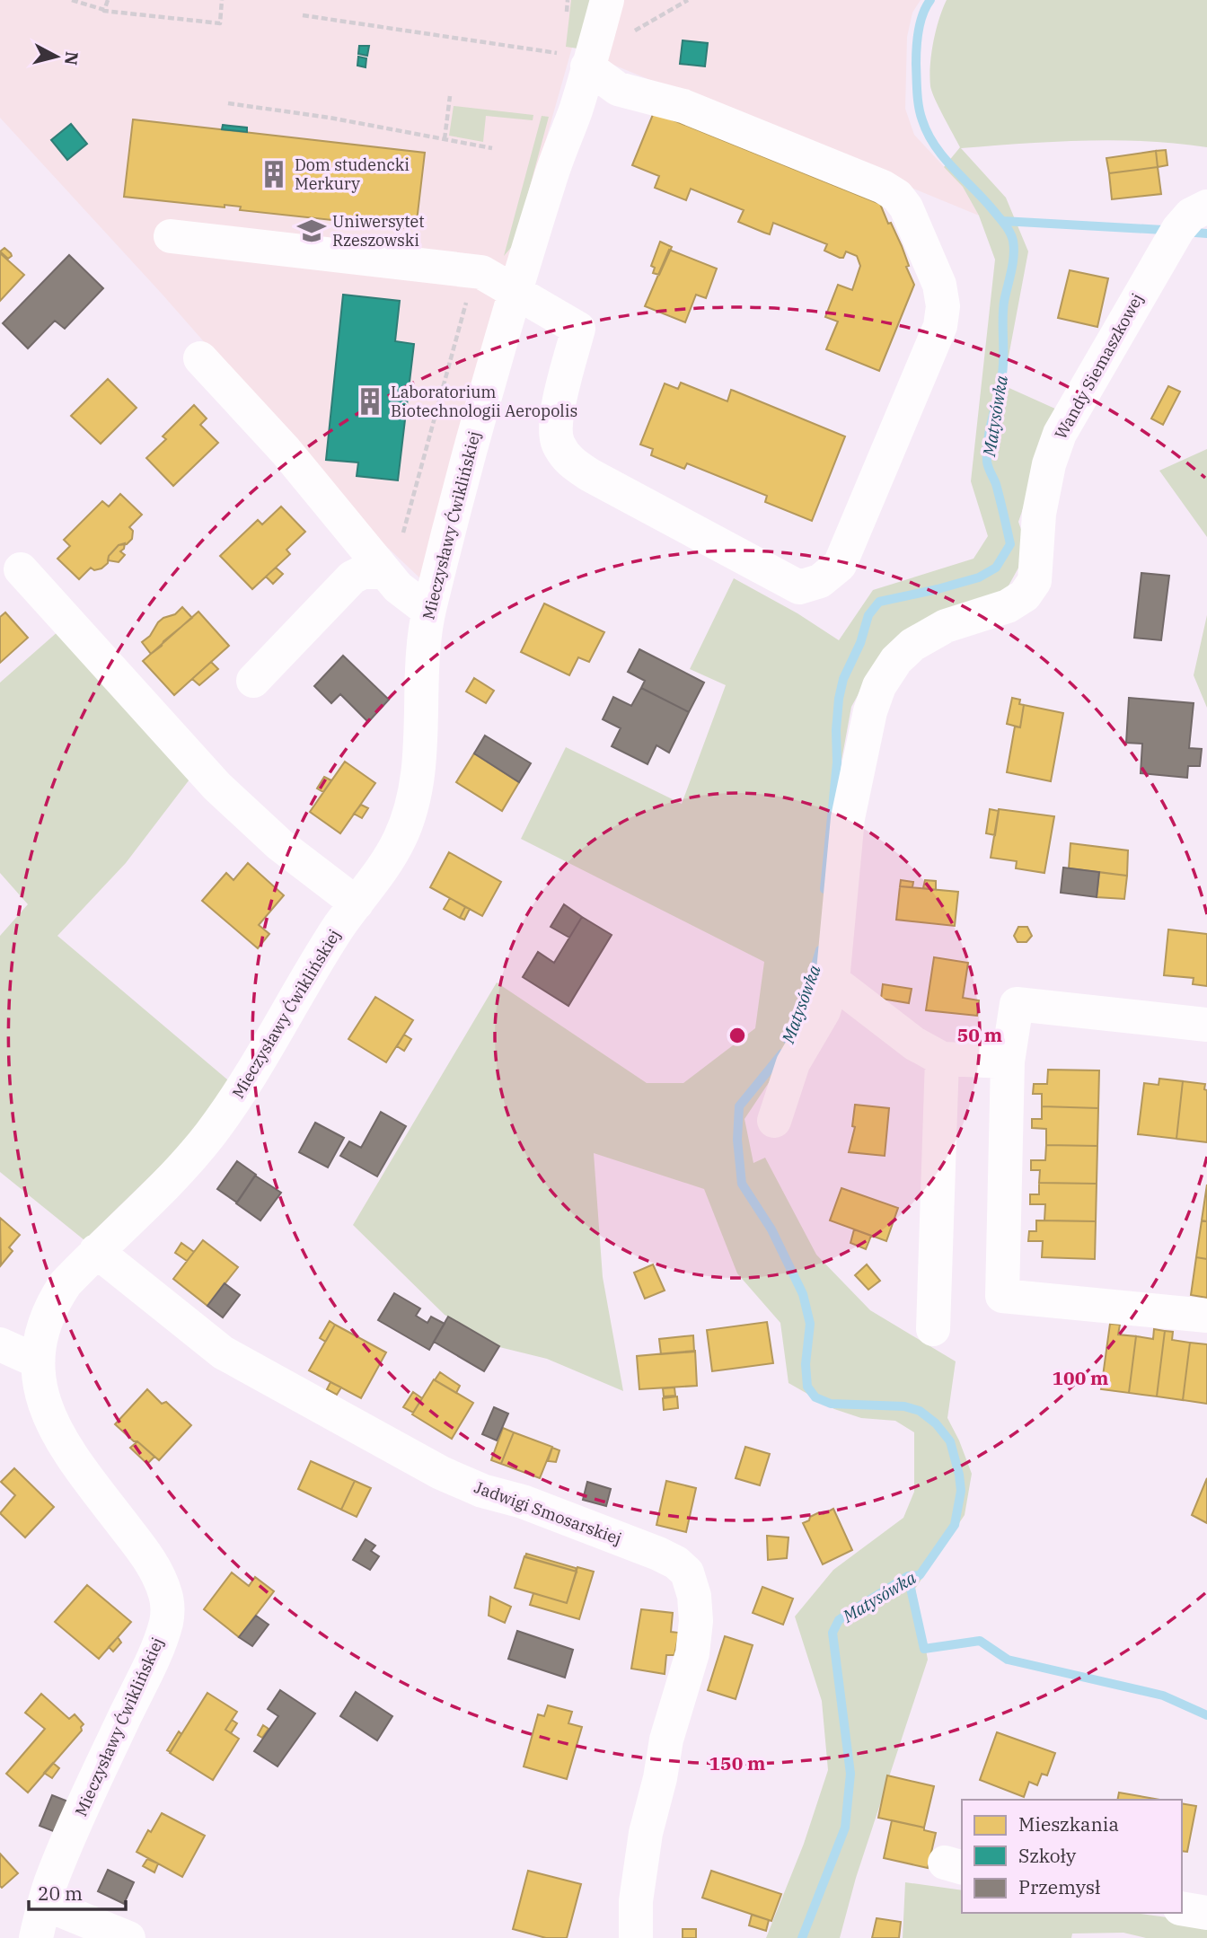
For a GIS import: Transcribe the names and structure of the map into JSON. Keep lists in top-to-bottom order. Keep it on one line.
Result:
{"streets":{"street":["Wandy Siemaszkowej","Mieczysławy Ćwiklińskiej","Jadwigi Smosarskiej"]},"crossings":[["Mieczysławy Ćwiklińskiej","Jadwigi Smosarskiej"]],"water":["Matysówka"],"places":{"building":["Dom studencki Merkury","Laboratorium Biotechnologii Aeropolis"],"school or university":["Uniwersytet Rzeszowski"]},"legend":["Mieszkania","Szkoły","Przemysł"],"scale_bar":"20 m","north":"right","rings":["50 m","100 m","150 m"]}
